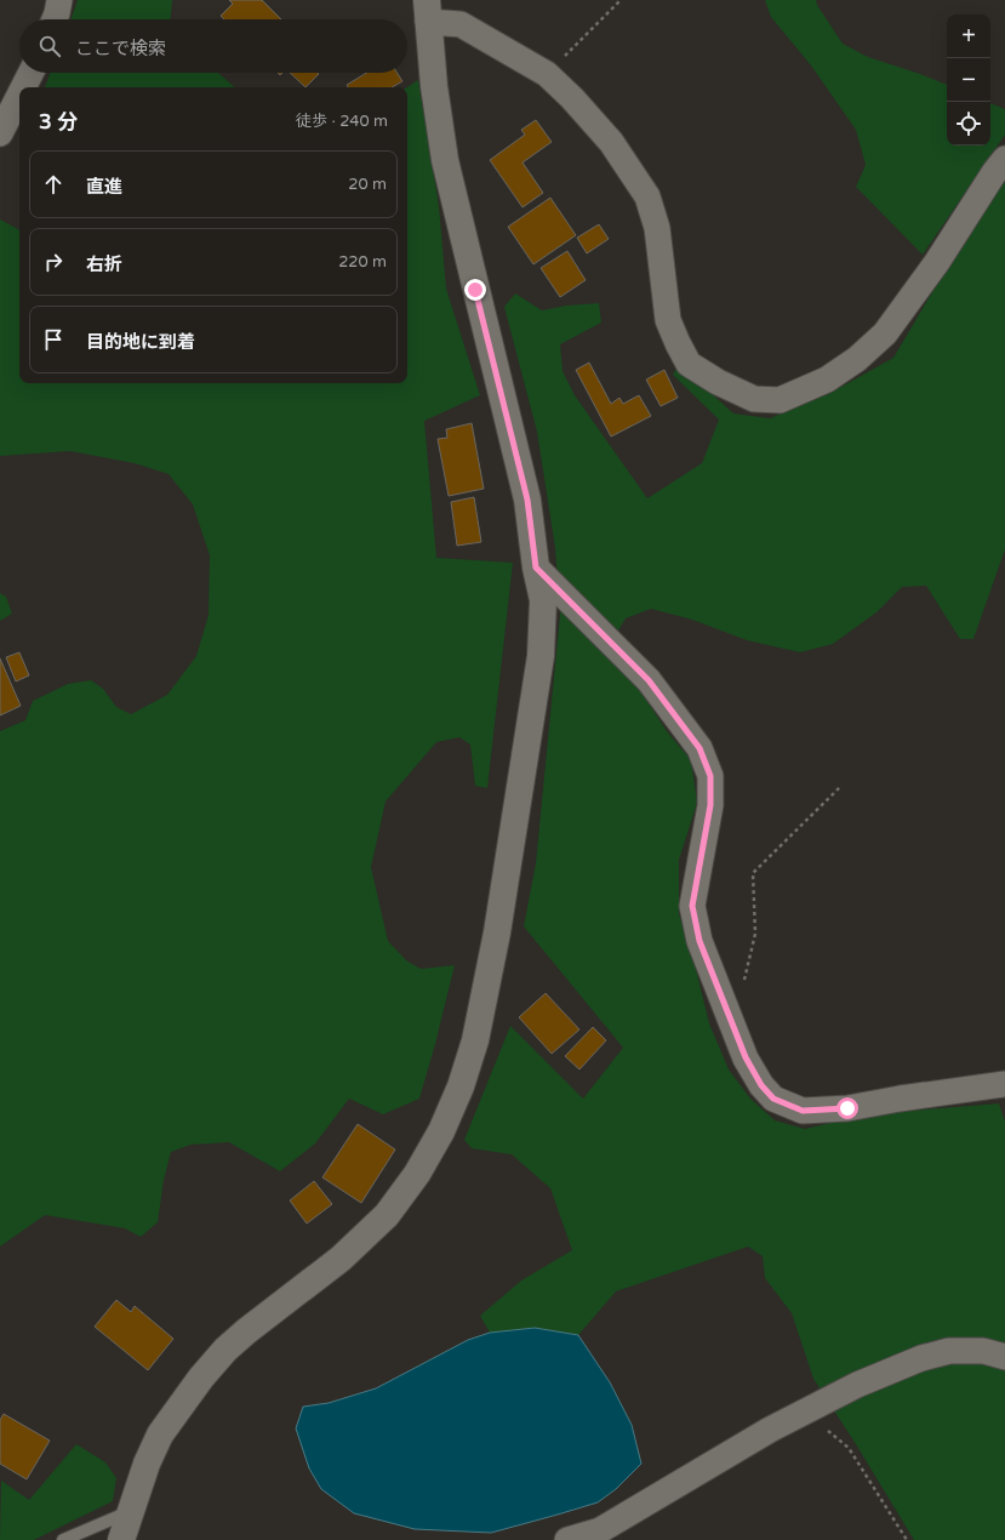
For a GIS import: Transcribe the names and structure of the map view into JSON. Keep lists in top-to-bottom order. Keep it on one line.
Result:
{"page":{"map_buttons":["+","−"],"search":"ここで検索","heading":["3 分","徒歩 · 240 m"],"list":[["直進","20 m"],["右折","220 m"],"目的地に到着"]}}
